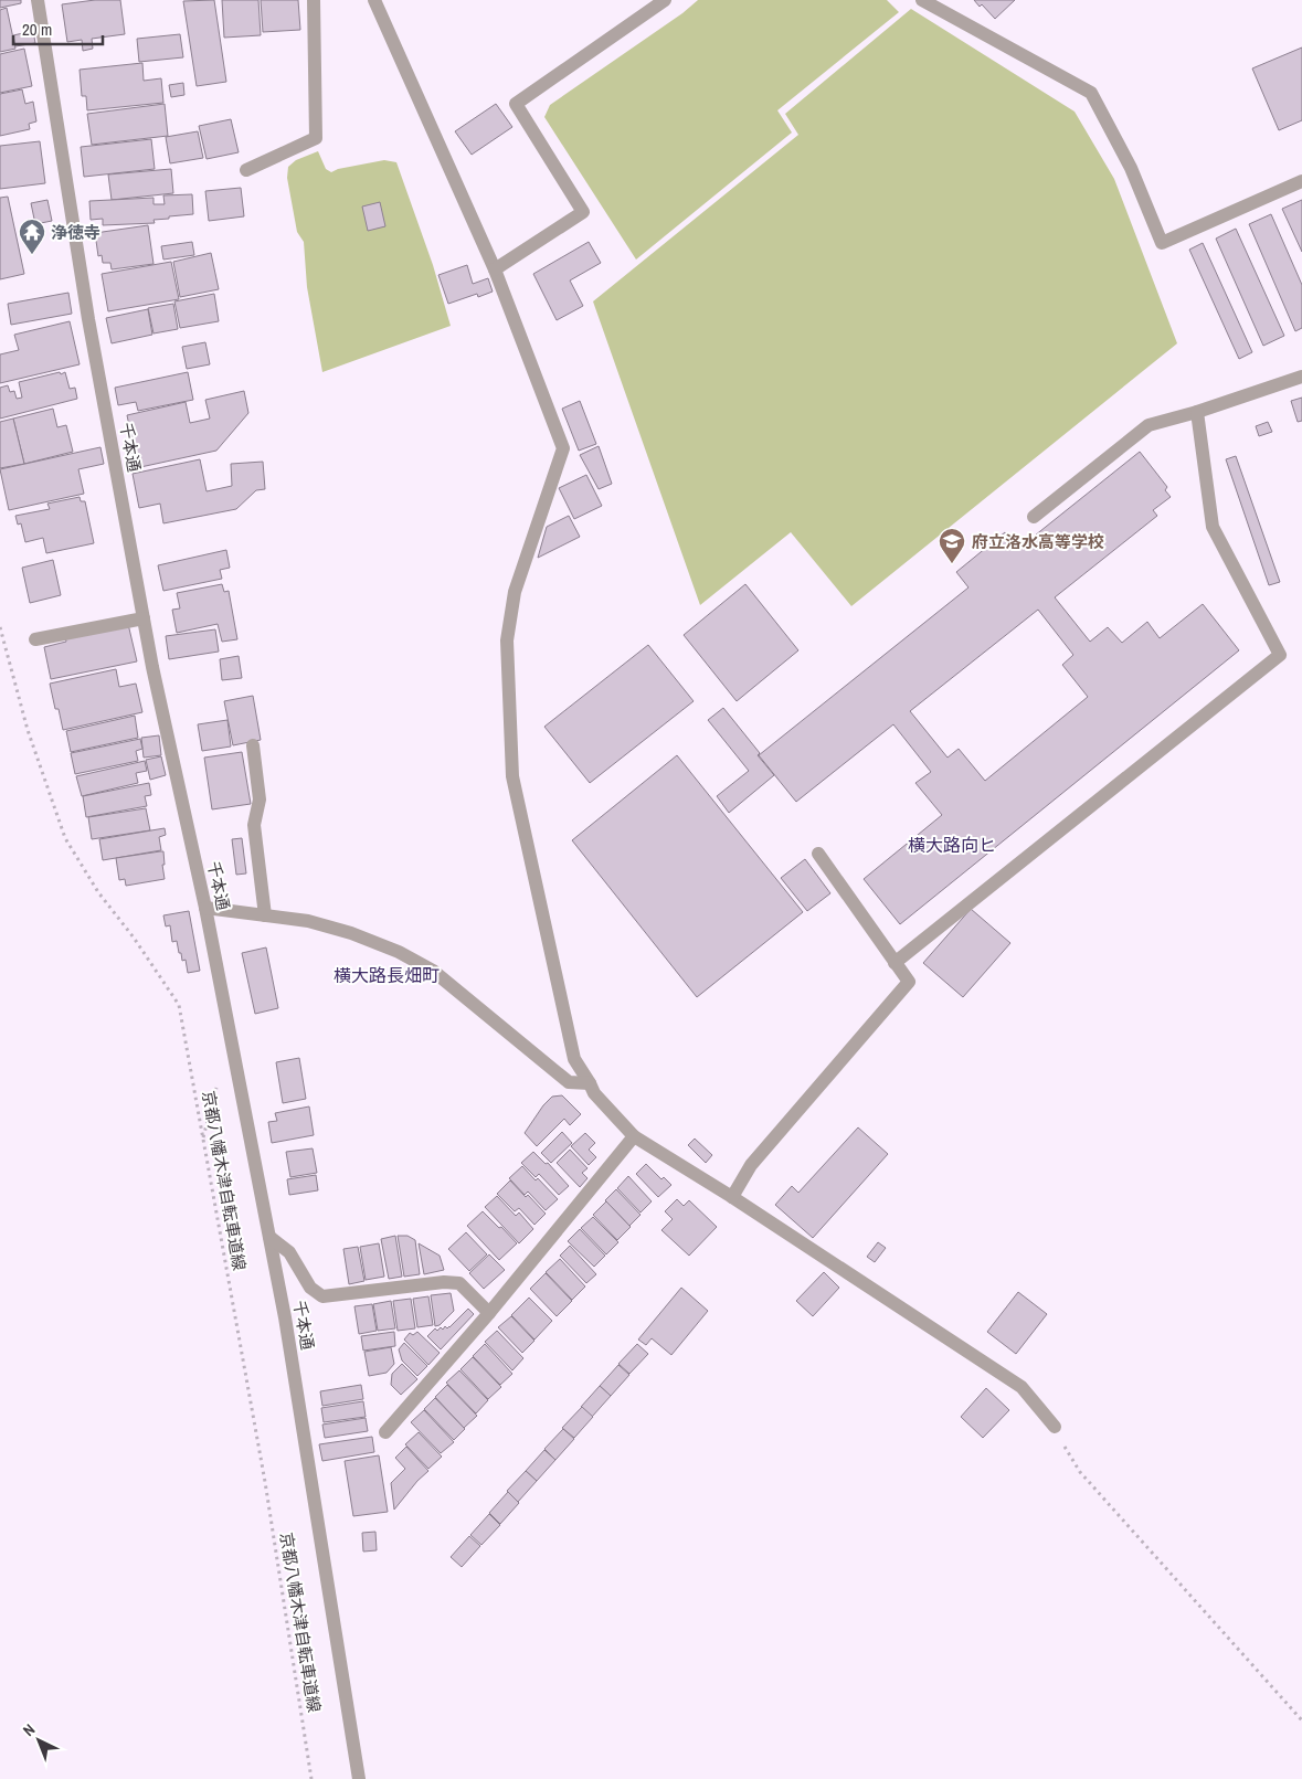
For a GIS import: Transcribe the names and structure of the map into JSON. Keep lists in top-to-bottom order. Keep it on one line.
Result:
{"streets":{"street":["千本通"],"path":["京都八幡木津自転車道線"]},"districts":["横大路向ヒ","横大路長畑町"],"places":{"temple":["浄徳寺"],"school or university":["府立洛水高等学校"]},"scale_bar":"20 m","north":"top left"}
